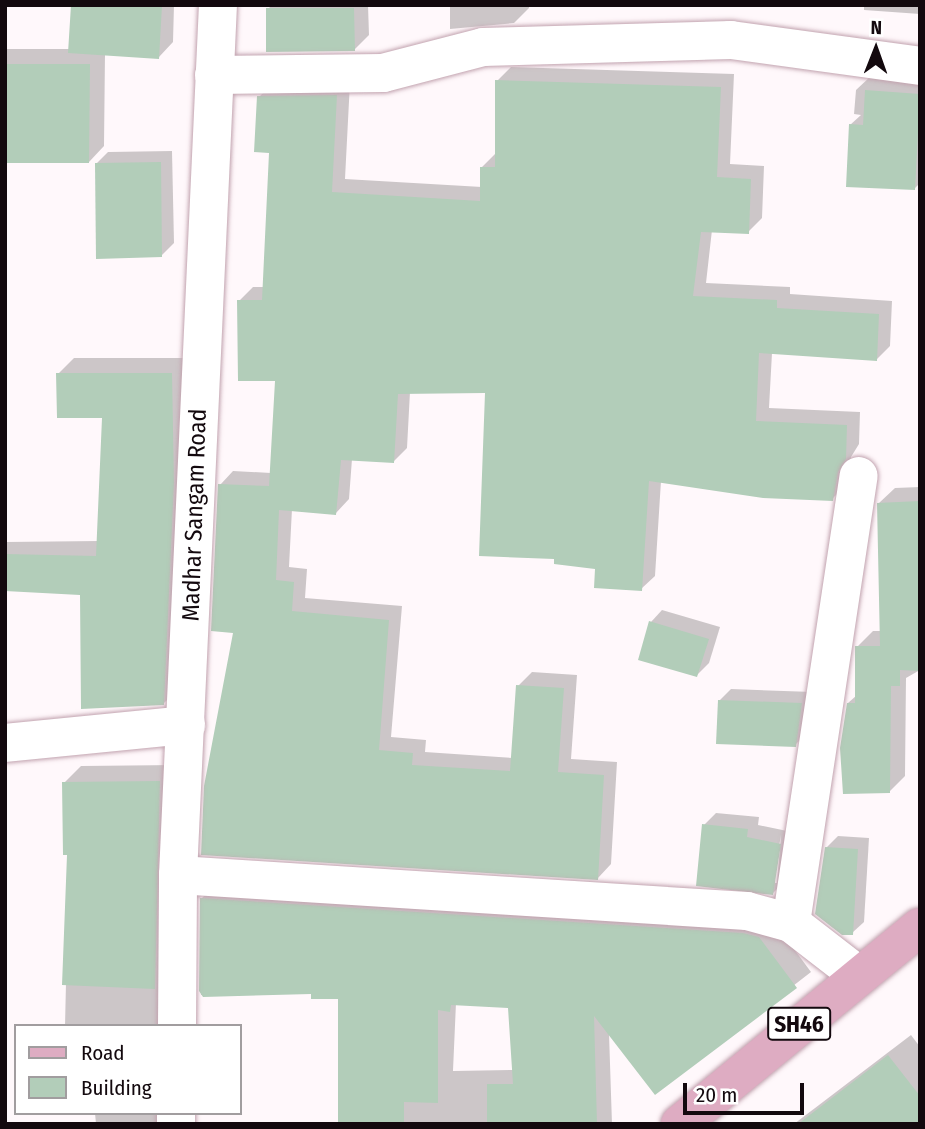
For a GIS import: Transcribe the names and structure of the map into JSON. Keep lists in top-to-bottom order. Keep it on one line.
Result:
{"streets":{"main road":["SH46"],"street":["Madhar Sangam Road"]},"legend":["Road","Building"],"scale_bar":"20 m","north":"top"}
